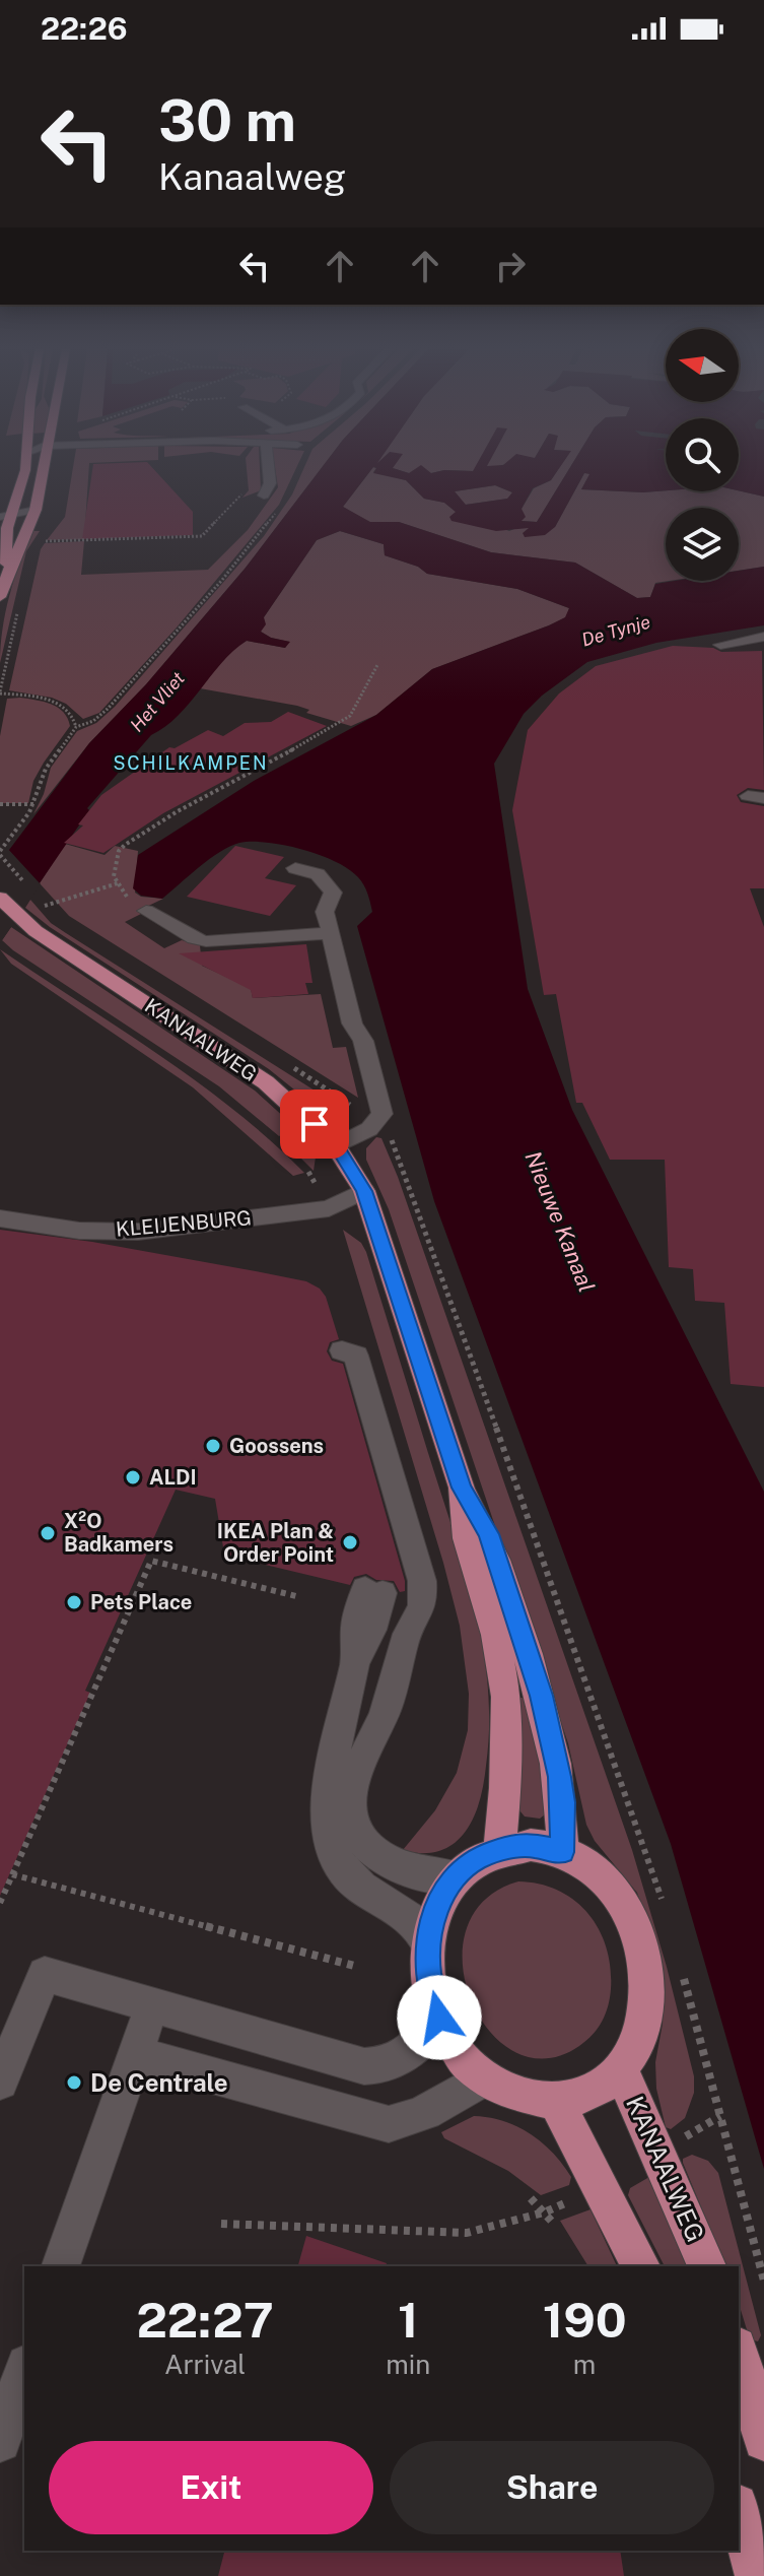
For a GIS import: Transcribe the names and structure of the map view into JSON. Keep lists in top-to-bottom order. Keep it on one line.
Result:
{"streets":{"main road":["KANAALWEG"],"street":["KLEIJENBURG"]},"crossings":[["KANAALWEG","KLEIJENBURG"]],"districts":["SCHILKAMPEN"],"water":["De Tynje","Het Vliet","Nieuwe Kanaal"],"places":["Goossens","ALDI","X²O Badkamers","IKEA Plan & Order Point","Pets Place","De Centrale"],"north":"left","page":{"status":"22:26","turn":["30 m","Kanaalweg"],"eta":["22:27","Arrival","1","min","190","m"],"buttons":["Exit","Share"]}}
